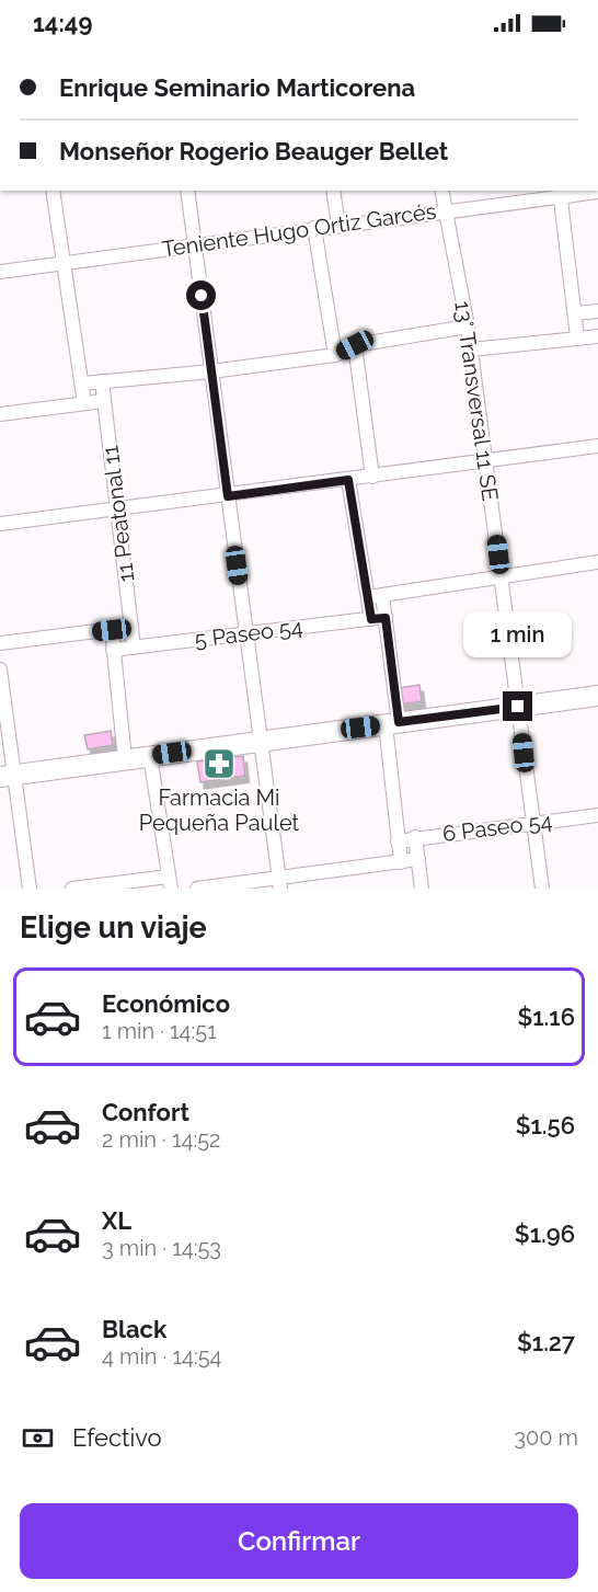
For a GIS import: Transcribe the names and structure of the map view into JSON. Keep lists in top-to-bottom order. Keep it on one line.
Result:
{"streets":{"street":["Teniente Hugo Ortiz Garcés","13° Transversal 11 SE","11 Peatonal 11","5 Paseo 54","6 Paseo 54"]},"crossings":[["Teniente Hugo Ortiz Garcés","13° Transversal 11 SE"],["13° Transversal 11 SE","6 Paseo 54"],["11 Peatonal 11","5 Paseo 54"]],"places":{"pharmacy":["Farmacia Mi Pequeña Paulet"]},"page":{"status":"14:49","banner":["Enrique Seminario Marticorena","Monseñor Rogerio Beauger Bellet"],"bubble":"1 min","heading":"Elige un viaje","list":[{"name":"Económico","note":"1 min · 14:51","value":"$1.16"},{"name":"Confort","note":"2 min · 14:52","value":"$1.56"},{"name":"XL","note":"3 min · 14:53","value":"$1.96"},{"name":"Black","note":"4 min · 14:54","value":"$1.27"}],"pay":["Efectivo","300 m"],"buttons":"Confirmar"}}
